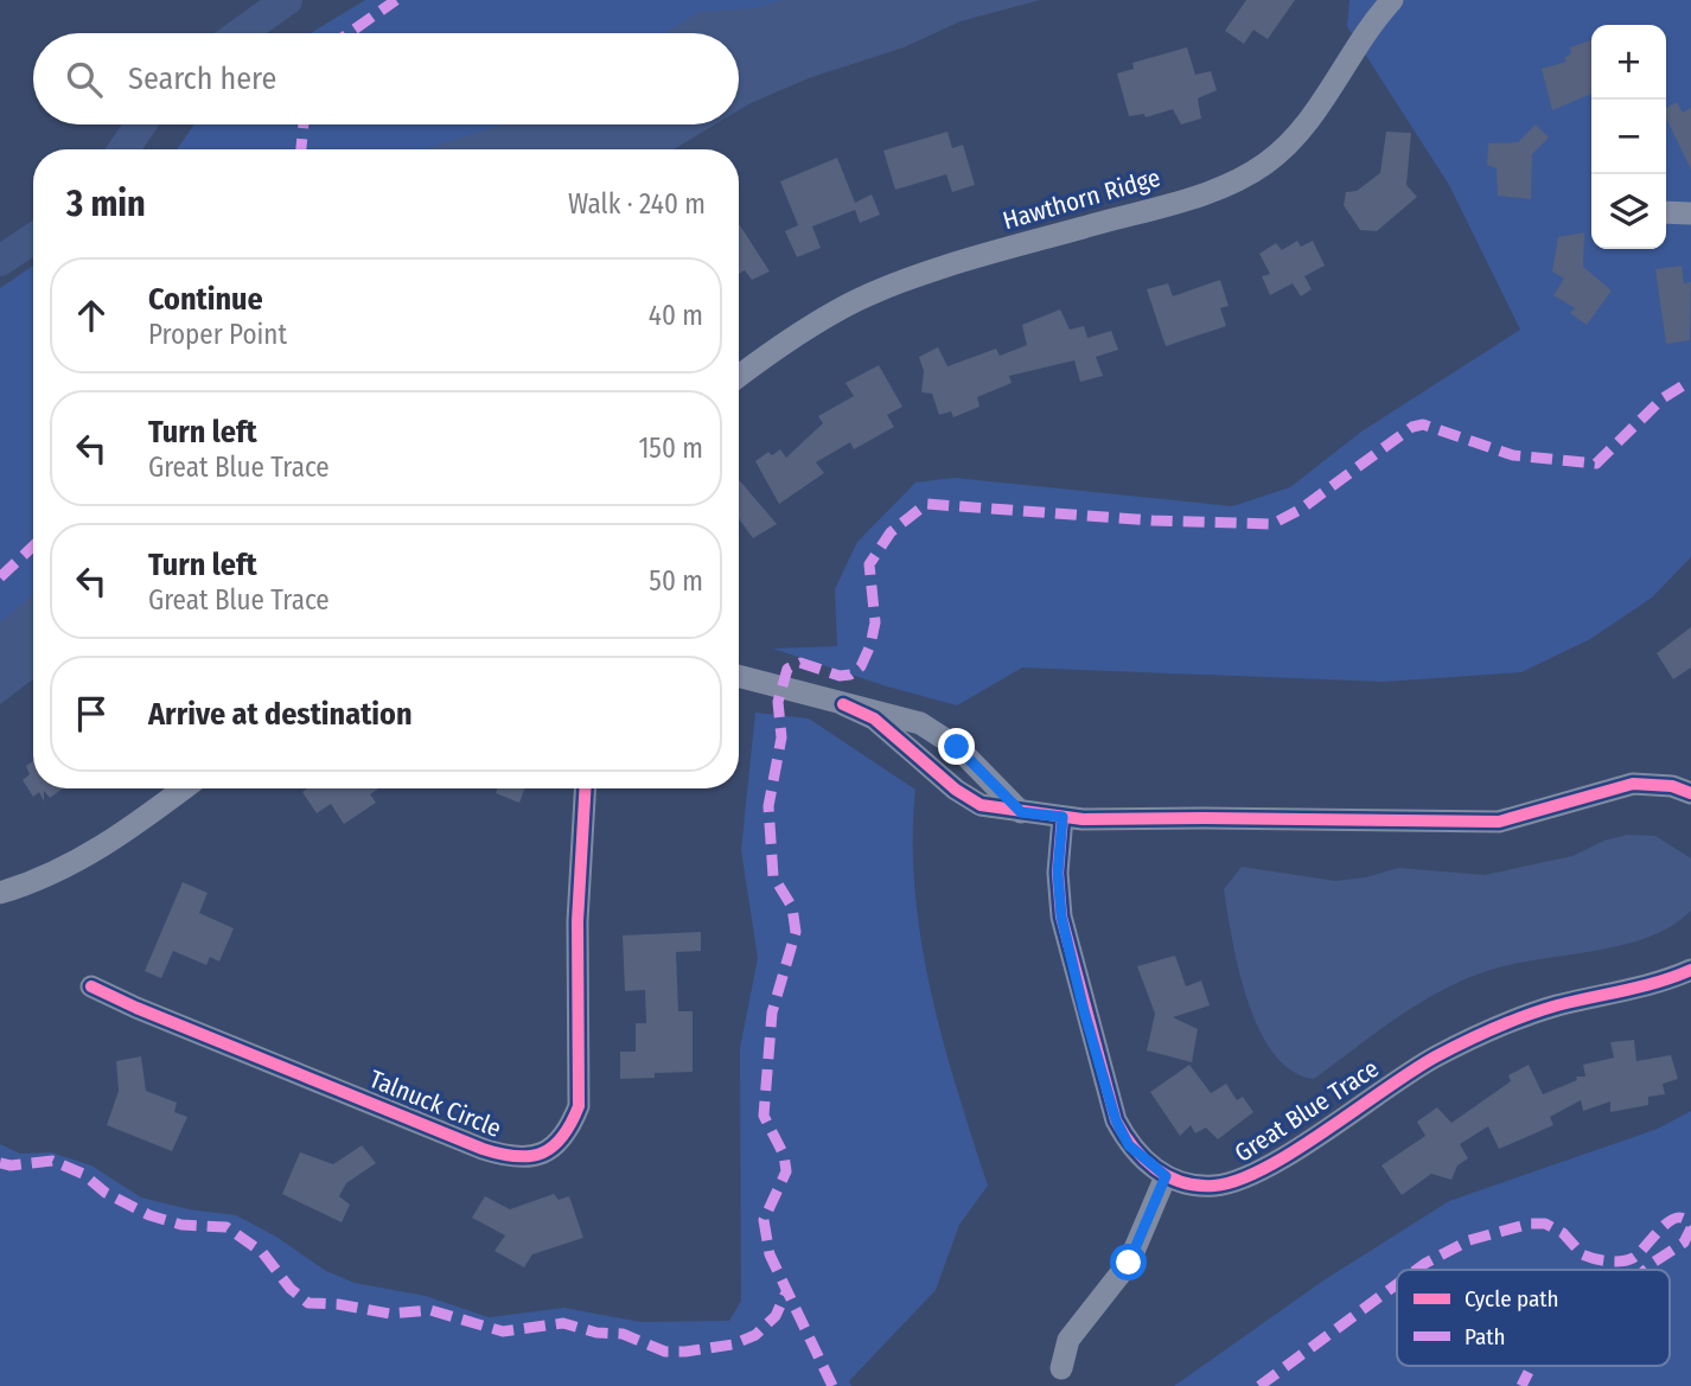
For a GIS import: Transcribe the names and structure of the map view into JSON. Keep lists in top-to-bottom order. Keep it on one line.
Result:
{"streets":{"street":["Hawthorn Ridge","Talnuck Circle","Great Blue Trace"]},"legend":["Cycle path","Path"],"page":{"map_buttons":["+","−"],"search":"Search here","heading":["3 min","Walk · 240 m"],"list":[["Continue","Proper Point","40 m"],["Turn left","Great Blue Trace","150 m"],["Turn left","Great Blue Trace","50 m"],"Arrive at destination"]}}
